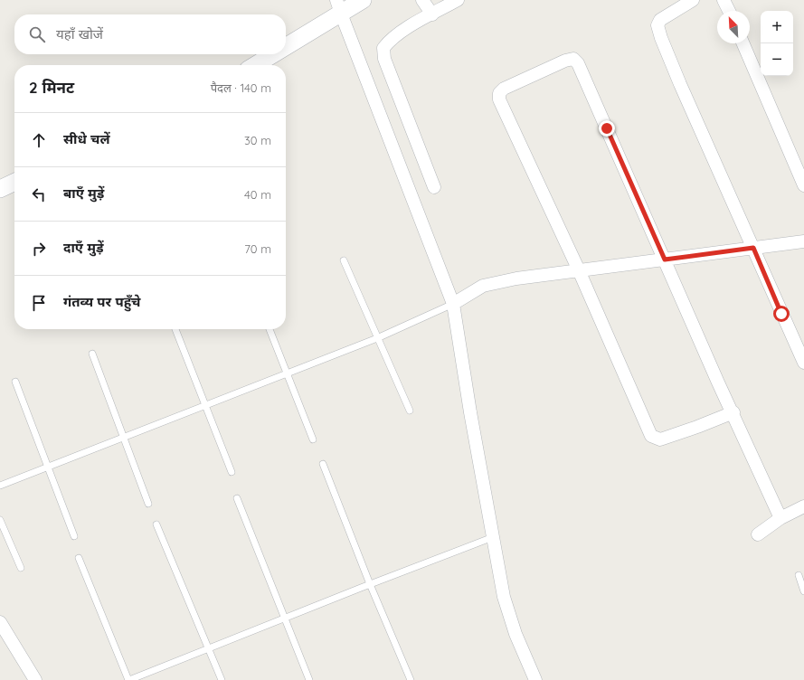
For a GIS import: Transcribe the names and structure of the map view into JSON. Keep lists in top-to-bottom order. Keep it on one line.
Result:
{"north":"top left","page":{"map_buttons":["+","−"],"search":"यहाँ खोजें","heading":["2 मिनट","पैदल · 140 m"],"list":[["सीधे चलें","30 m"],["बाएँ मुड़ें","40 m"],["दाएँ मुड़ें","70 m"],"गंतव्य पर पहुँचे"]}}
